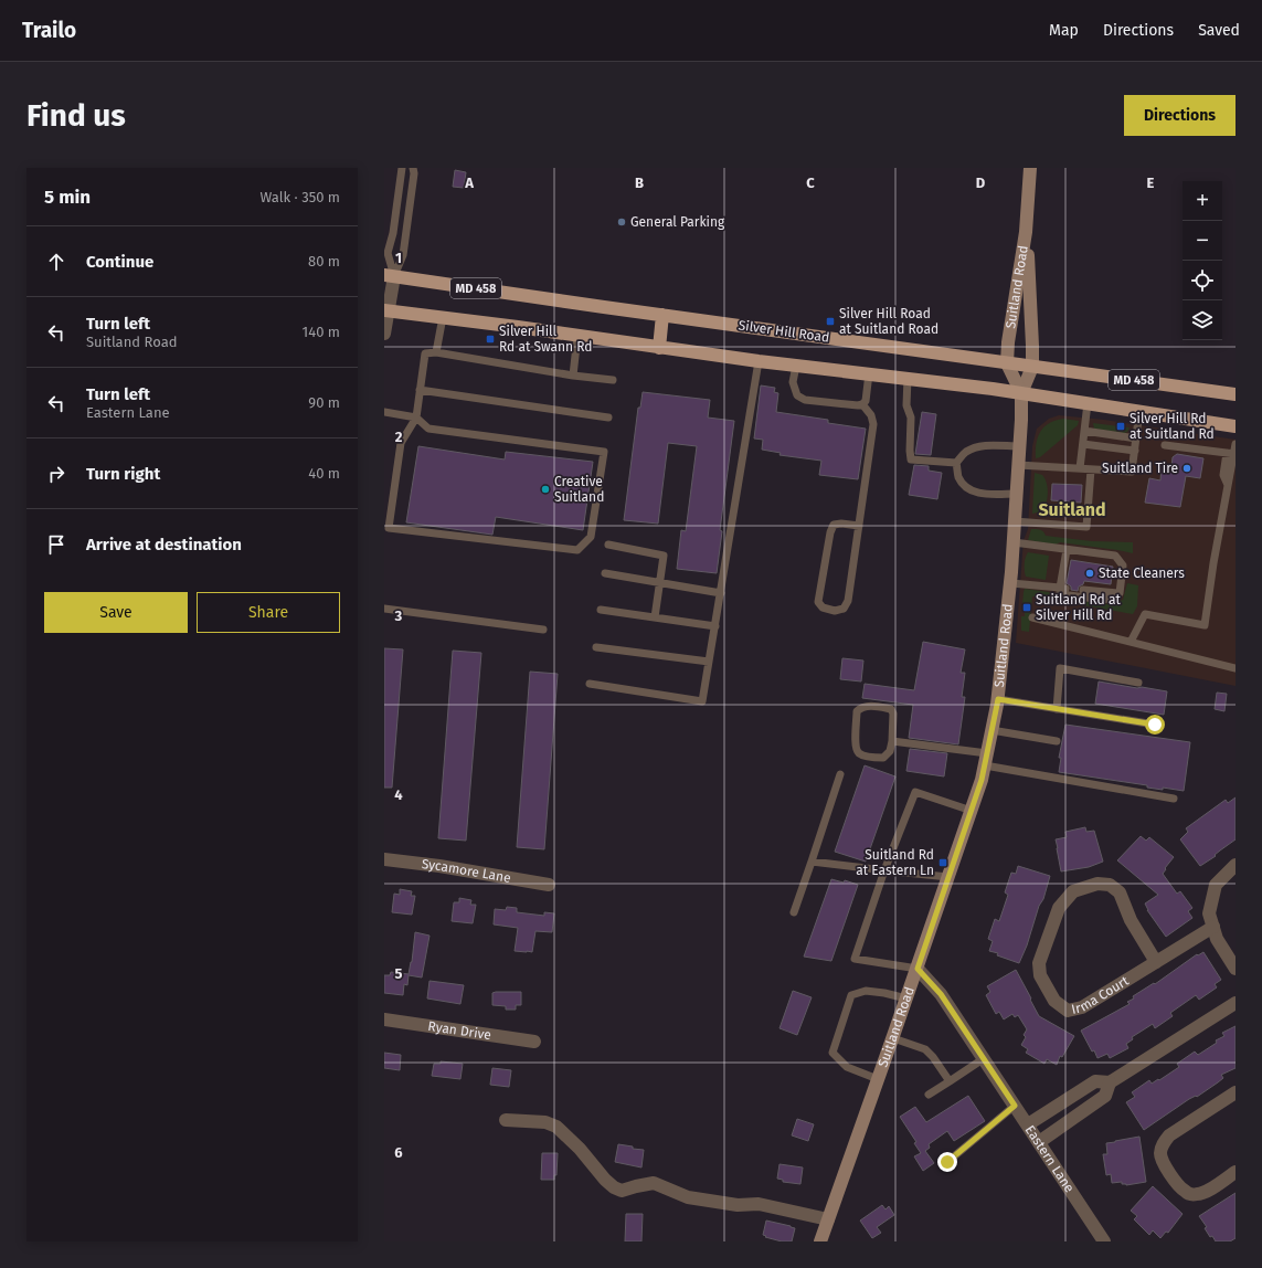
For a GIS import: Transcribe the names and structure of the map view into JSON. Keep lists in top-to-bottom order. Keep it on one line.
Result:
{"streets":{"main road":["Suitland Road","MD 458","Silver Hill Road"],"street":["Sycamore Lane","Irma Court","Ryan Drive","Eastern Lane"]},"crossings":[["Suitland Road","MD 458"],["Suitland Road","Silver Hill Road"],["Suitland Road","Eastern Lane"]],"districts":["Suitland"],"places":{"other":["General Parking","Suitland Tire","Creative Suitland","State Cleaners"],"transit":["Silver Hill Road at Suitland Road","Silver Hill Rd at Swann Rd","Silver Hill Rd at Suitland Rd","Suitland Rd at Silver Hill Rd","Suitland Rd at Eastern Ln"]},"page":{"header":"Trailo","nav":["Map","Directions","Saved"],"buttons":["Directions",["Save","Share"]],"title":"Find us","heading":["5 min","Walk · 350 m"],"map_buttons":["+","−"],"list":[["Continue","80 m"],["Turn left","Suitland Road","140 m"],["Turn left","Eastern Lane","90 m"],["Turn right","40 m"],"Arrive at destination"]},"grid":{"columns":["A","B","C","D","E"],"rows":["1","2","3","4","5","6"]}}
